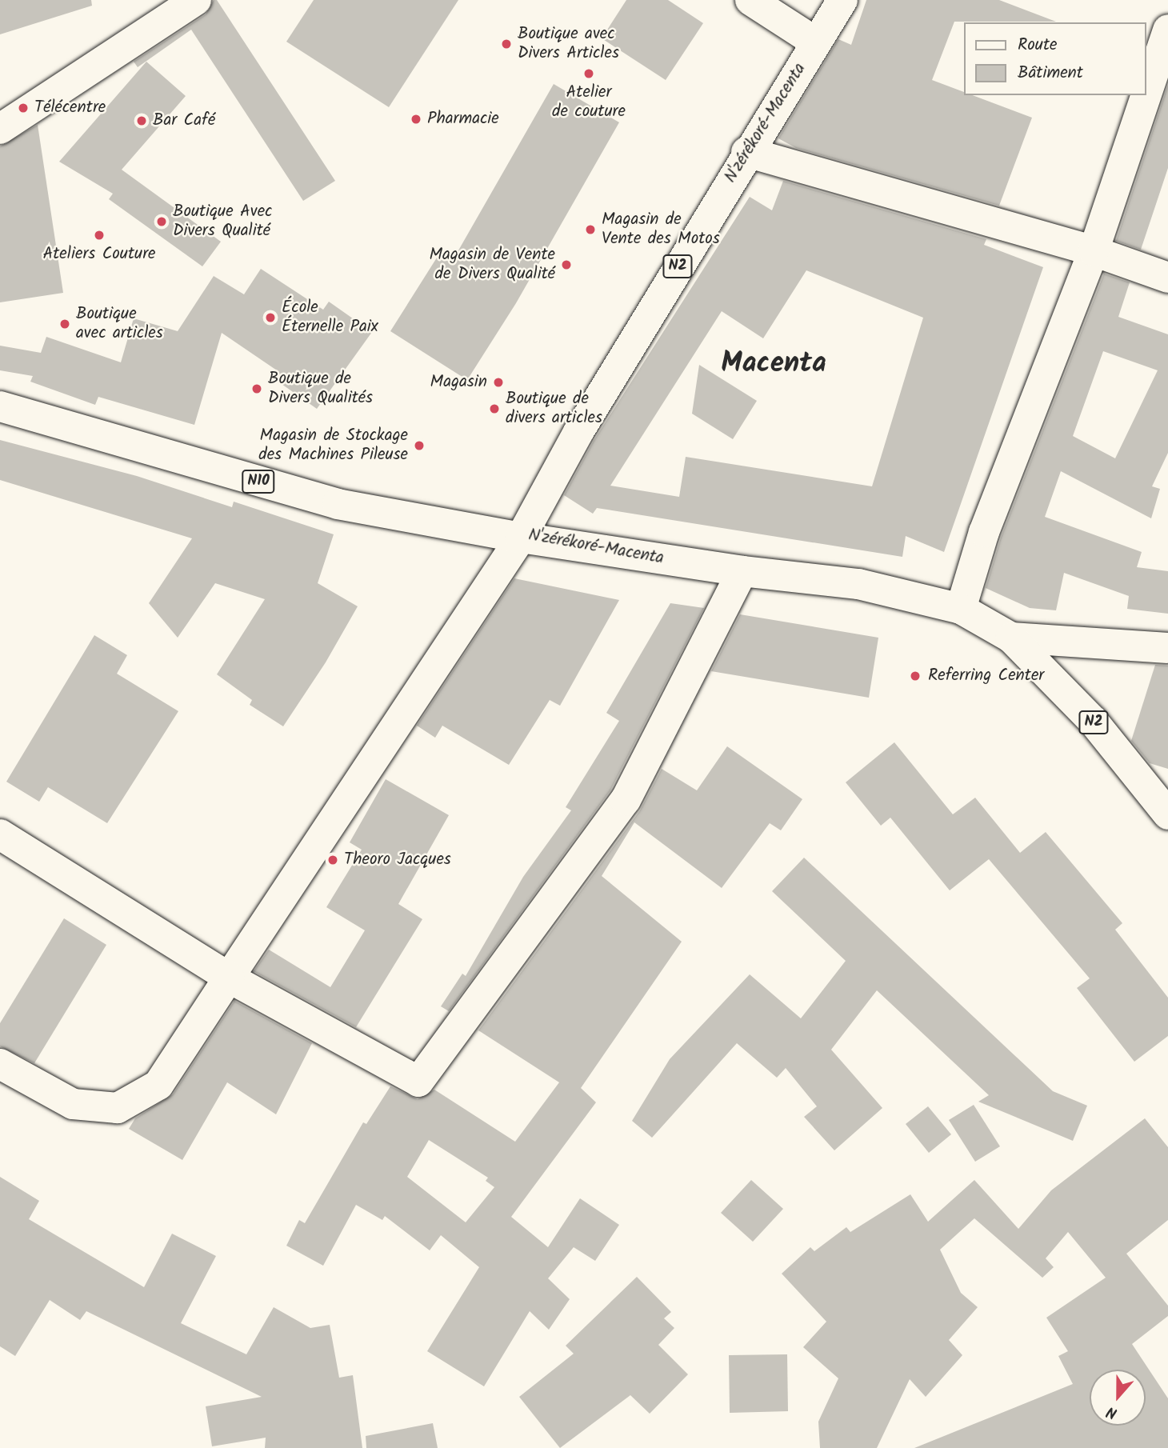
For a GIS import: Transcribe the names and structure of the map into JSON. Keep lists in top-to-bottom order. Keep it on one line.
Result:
{"streets":{"main road":["N'zérékoré-Macenta","N2","N10"]},"crossings":[["N'zérékoré-Macenta","N2"],["N'zérékoré-Macenta","N10"]],"districts":["Macenta"],"places":["Boutique avec Divers Articles","Atelier de couture","Télécentre","Pharmacie","Bar Café","Boutique Avec Divers Qualité","Magasin de Vente des Motos","Ateliers Couture","Magasin de Vente de Divers Qualité","École Éternelle Paix","Boutique avec articles","Magasin","Boutique de Divers Qualités","Boutique de divers articles","Magasin de Stockage des Machines Pileuse","Referring Center","Theoro Jacques"],"legend":["Route","Bâtiment"],"north":"bottom"}
